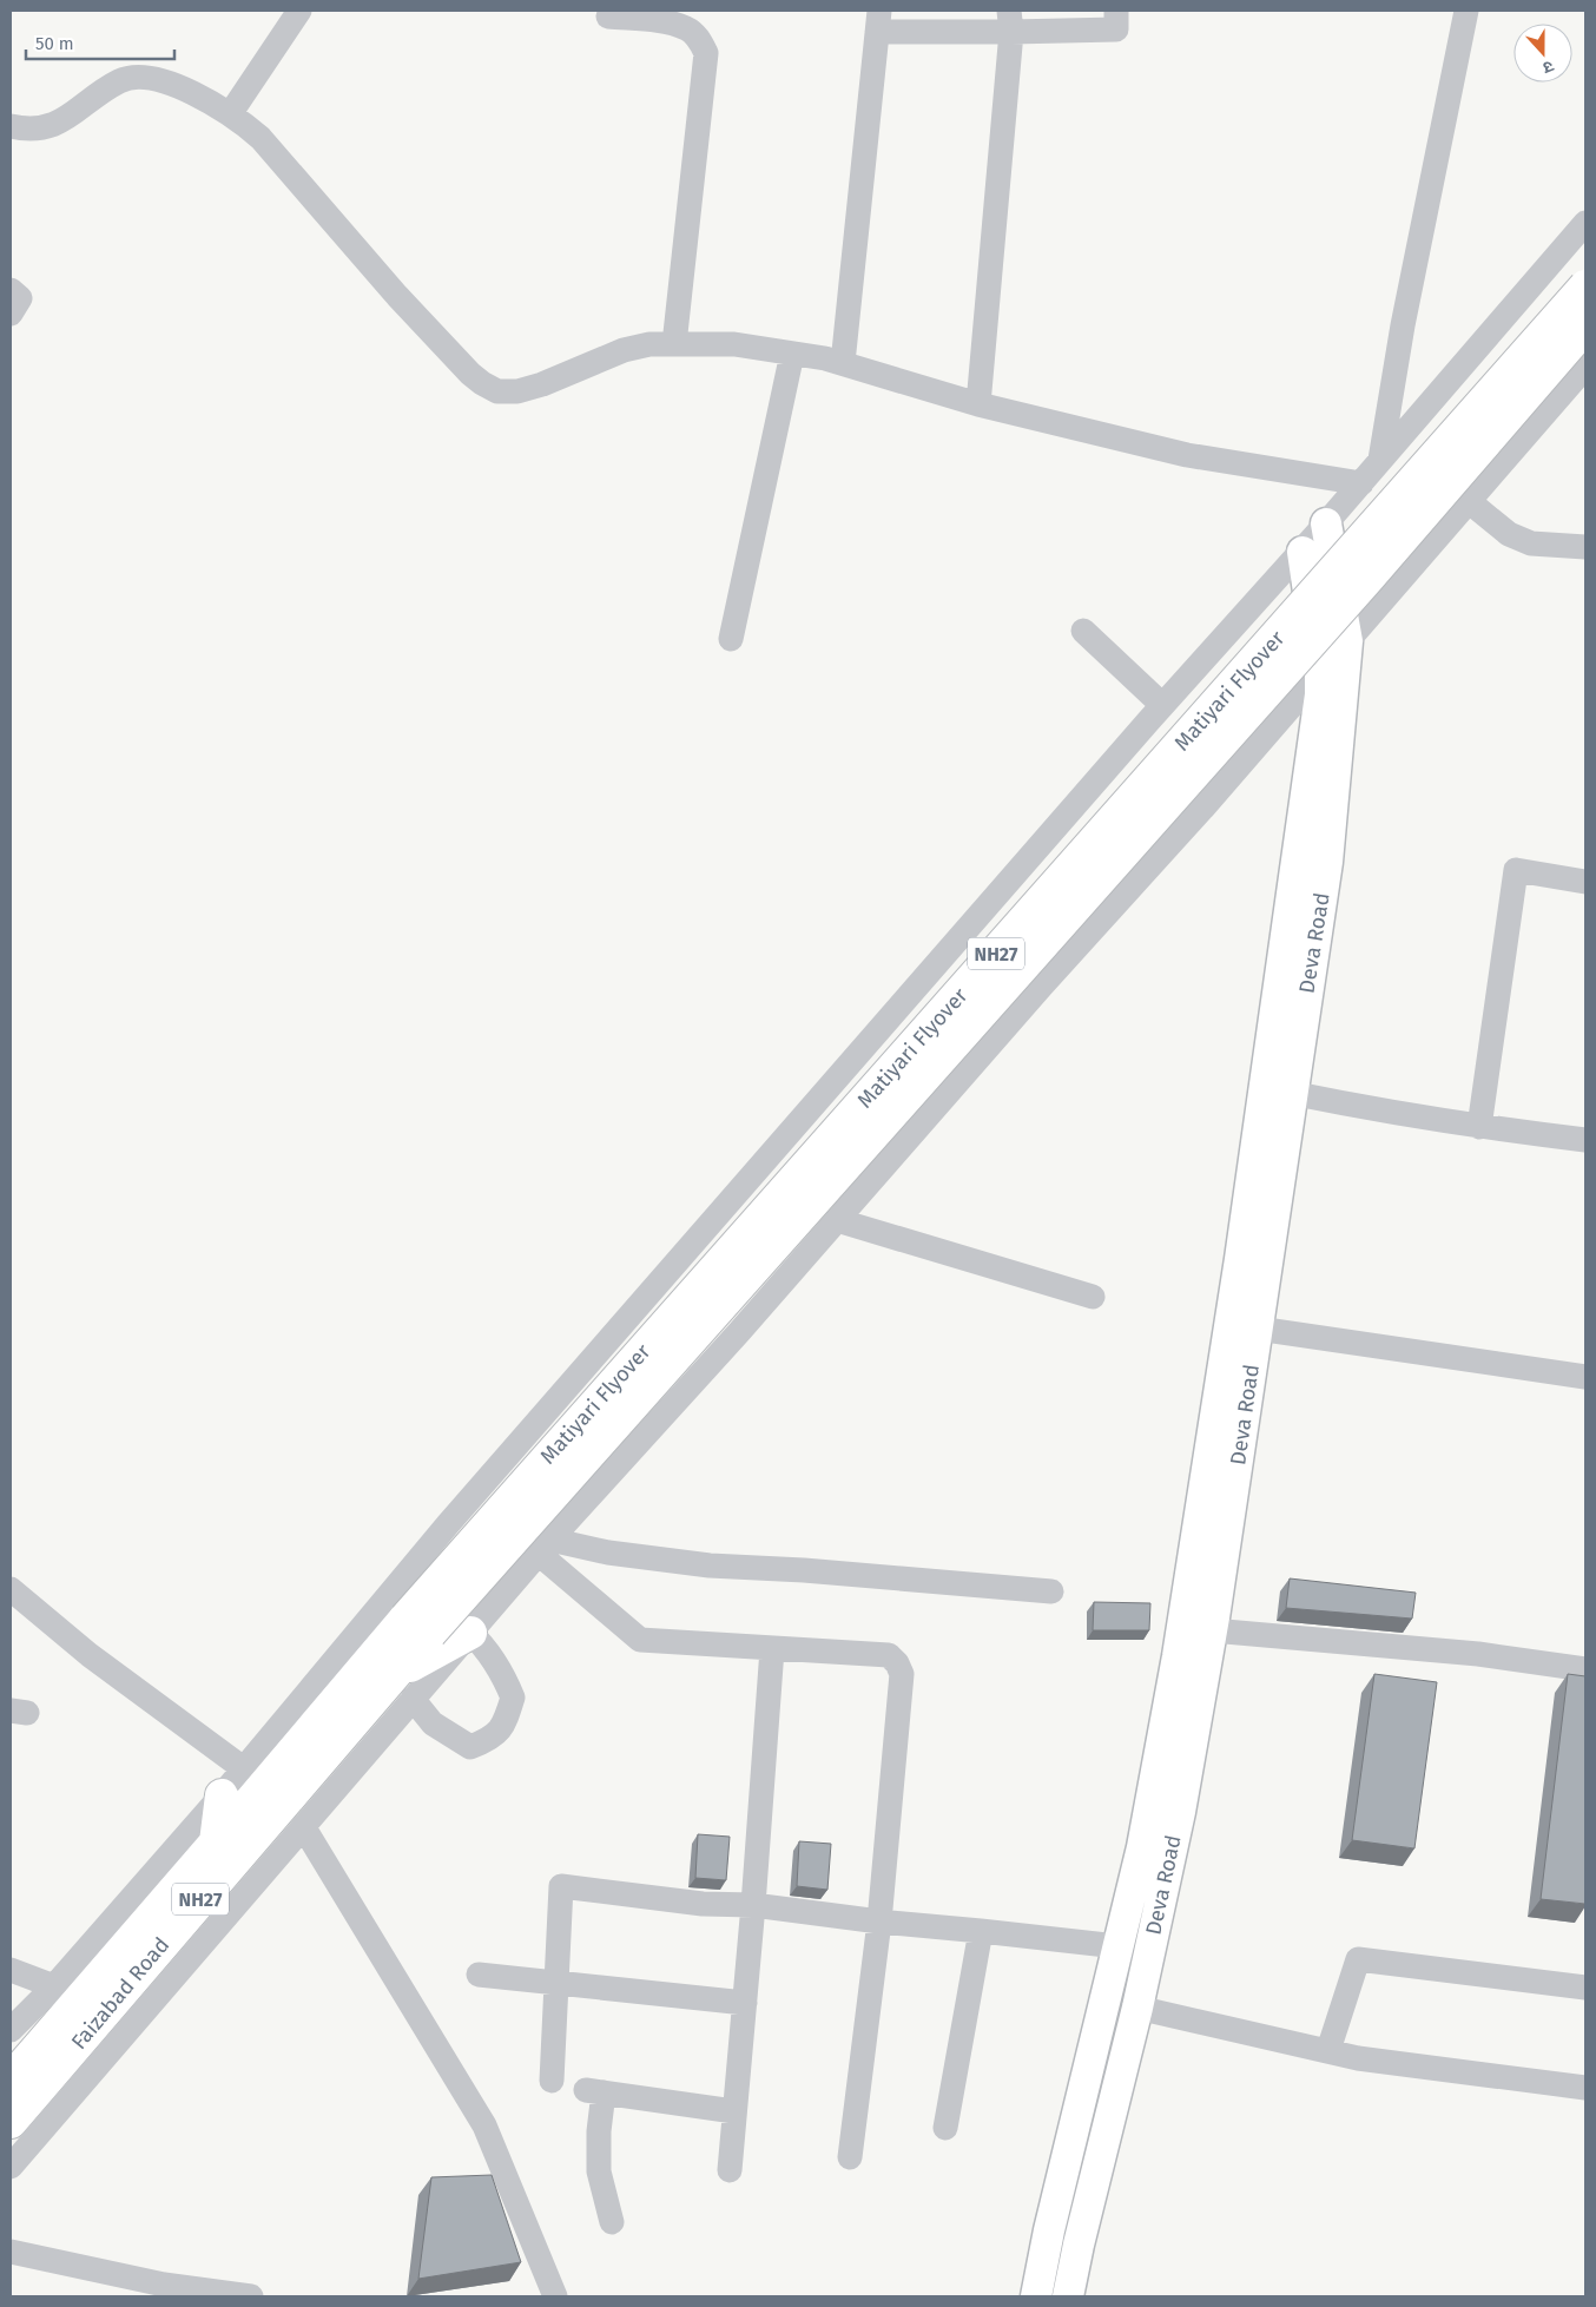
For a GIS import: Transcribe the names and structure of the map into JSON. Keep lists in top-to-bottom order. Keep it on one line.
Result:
{"streets":{"highway":["Matiyari Flyover","NH27","Faizabad Road"],"main road":["Deva Road"]},"crossings":[["Matiyari Flyover","Faizabad Road"]],"scale_bar":"50 m","north":"bottom"}
